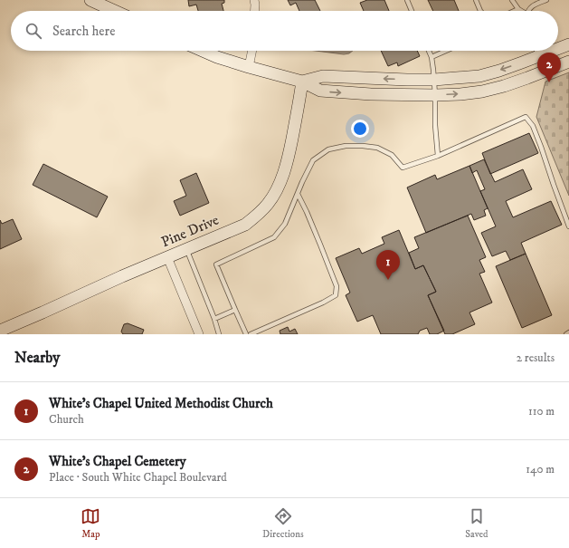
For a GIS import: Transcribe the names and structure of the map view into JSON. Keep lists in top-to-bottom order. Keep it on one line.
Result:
{"streets":{"main road":["Pine Drive"]},"page":{"search":"Search here","pins":["2","1"],"heading":["Nearby","2 results"],"list":[{"mark":"1","name":"White's Chapel United Methodist Church","note":"Church","value":"110 m"},{"mark":"2","name":"White's Chapel Cemetery","note":"Place · South White Chapel Boulevard","value":"140 m"}],"nav":["Map","Directions","Saved"]}}
